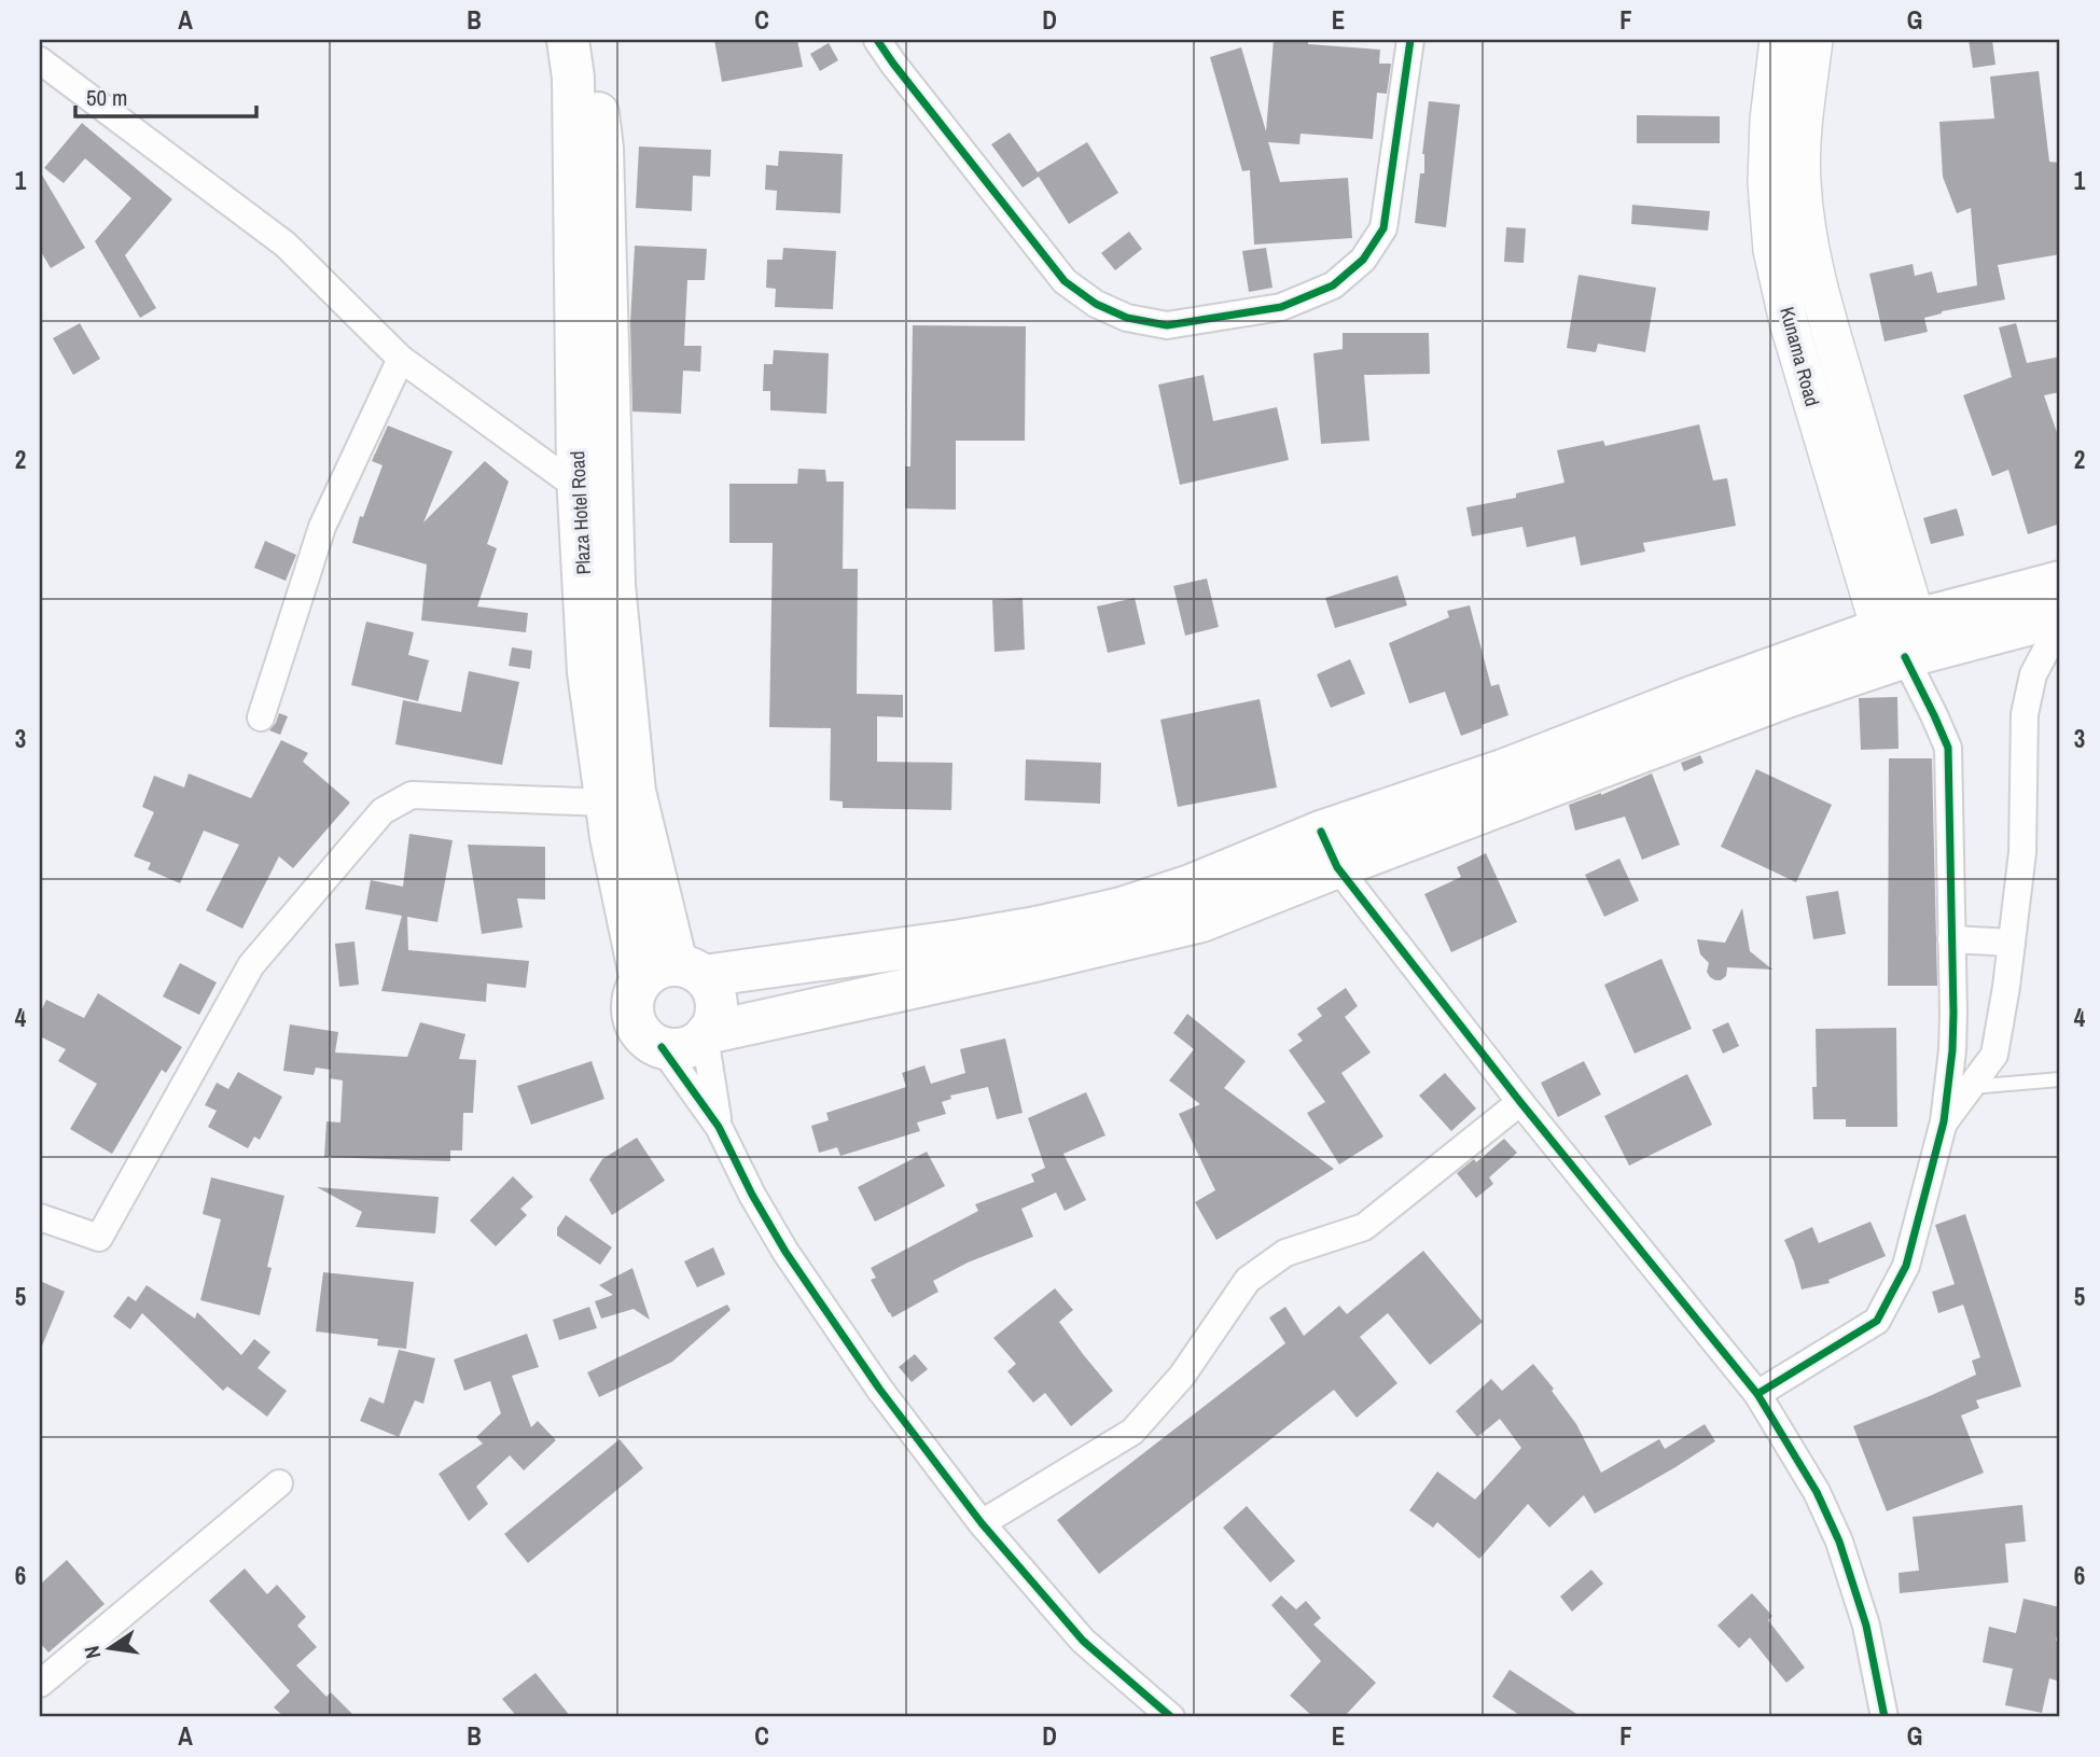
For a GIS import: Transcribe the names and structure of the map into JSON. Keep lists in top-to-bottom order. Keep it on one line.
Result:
{"streets":{"main road":["Kunama Road","Plaza Hotel Road"]},"scale_bar":"50 m","north":"left","grid":{"columns":["A","B","C","D","E","F","G"],"rows":["1","2","3","4","5","6"]}}
